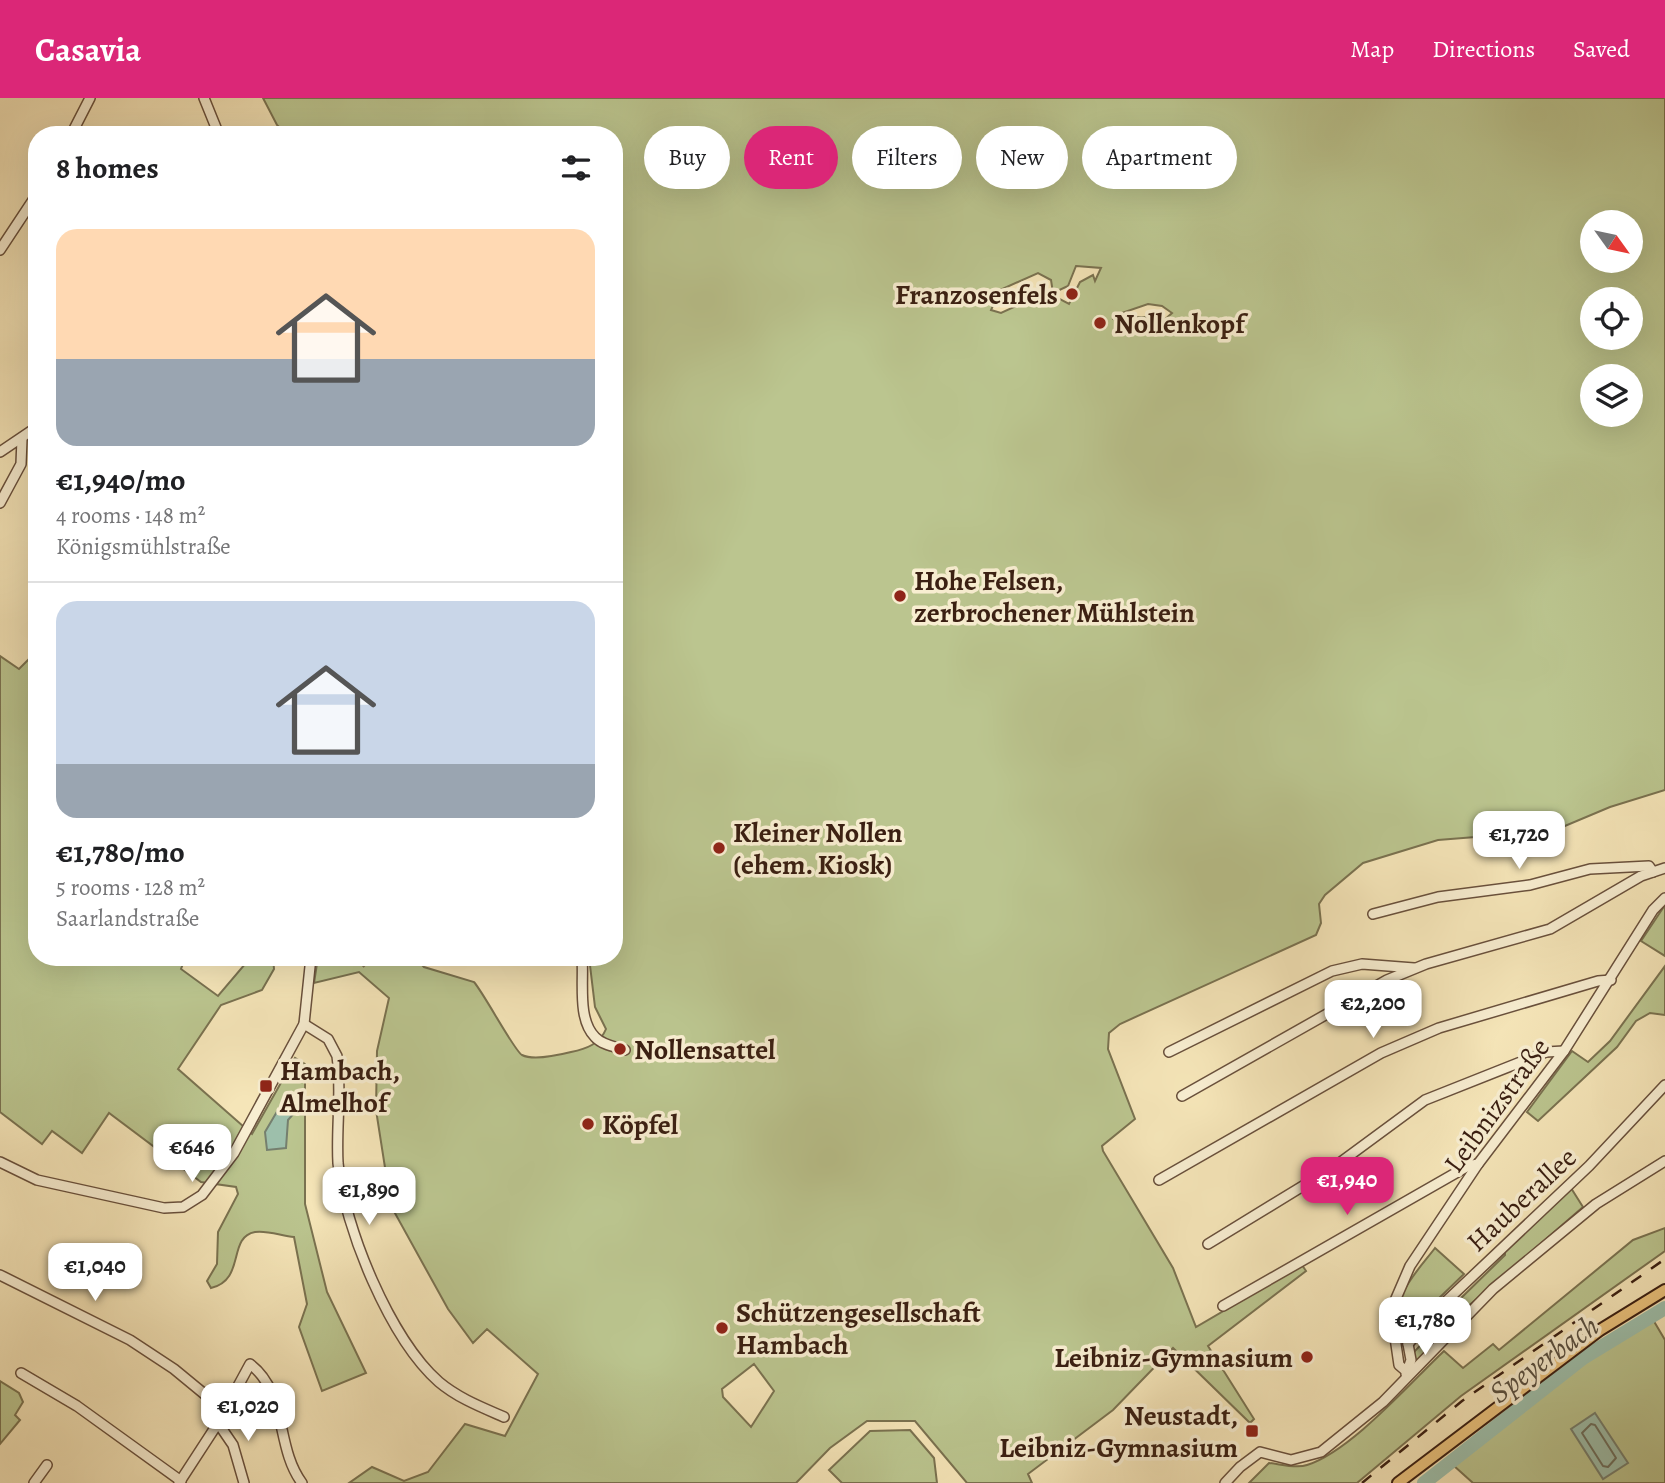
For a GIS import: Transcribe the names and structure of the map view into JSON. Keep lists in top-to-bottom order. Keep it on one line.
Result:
{"streets":{"street":["Leibnizstraße","Hauberallee"]},"water":["Speyerbach"],"places":{"other":["Franzosenfels","Nollenkopf","Hohe Felsen, zerbrochener Mühlstein","Kleiner Nollen (ehem. Kiosk)","Nollensattel","Köpfel","Schützengesellschaft Hambach","Leibniz-Gymnasium"],"transit":["Hambach, Almelhof","Neustadt, Leibniz-Gymnasium"]},"north":"bottom right","page":{"header":"Casavia","nav":["Map","Directions","Saved"],"chip":["Buy","Rent","Filters","New","Apartment"],"heading":"8 homes","list":[{"name":"€1,940/mo","note":"4 rooms · 148 m² · Königsmühlstraße"},{"name":"€1,780/mo","note":"5 rooms · 128 m² · Saarlandstraße"}],"price":["€1,720","€2,200","€646","€1,940","€1,890","€1,040","€1,780","€1,020"]}}
